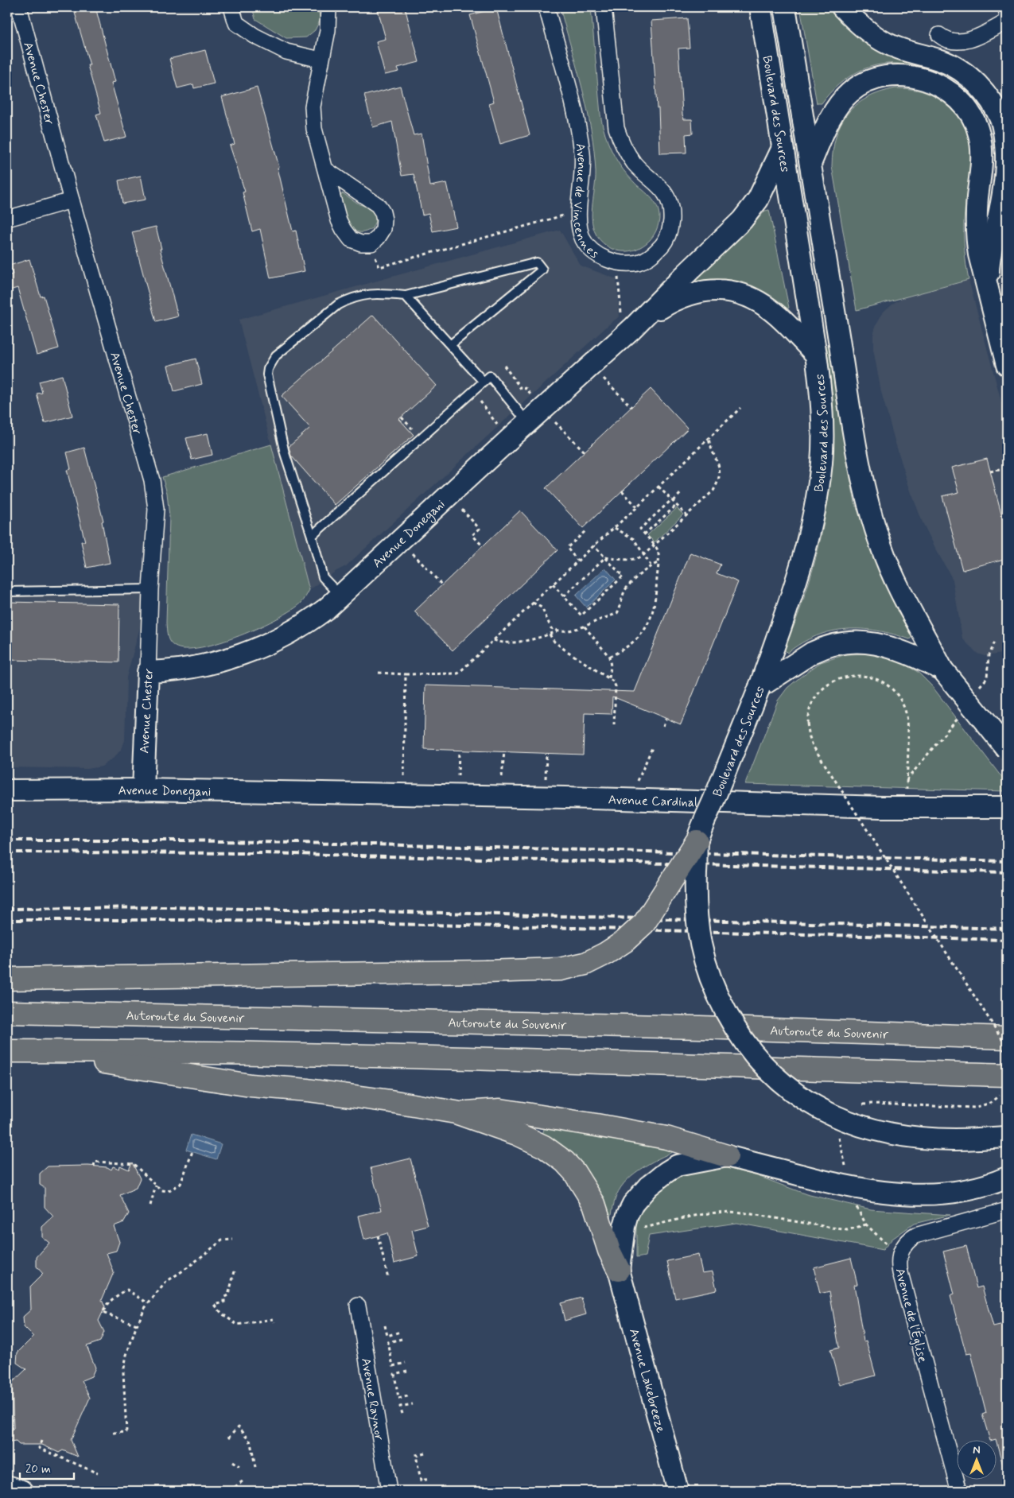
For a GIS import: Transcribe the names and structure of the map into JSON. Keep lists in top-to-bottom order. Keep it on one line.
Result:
{"streets":{"highway":["Autoroute du Souvenir"],"main road":["Avenue Chester","Boulevard des Sources","Avenue Donegani","Avenue Cardinal","Avenue Lakebreeze"],"street":["Avenue de Vincennes","Avenue de l'Église","Avenue Raynor"]},"crossings":[["Avenue Chester","Avenue Donegani"],["Avenue Donegani","Avenue Cardinal"]],"scale_bar":"20 m","north":"top"}
